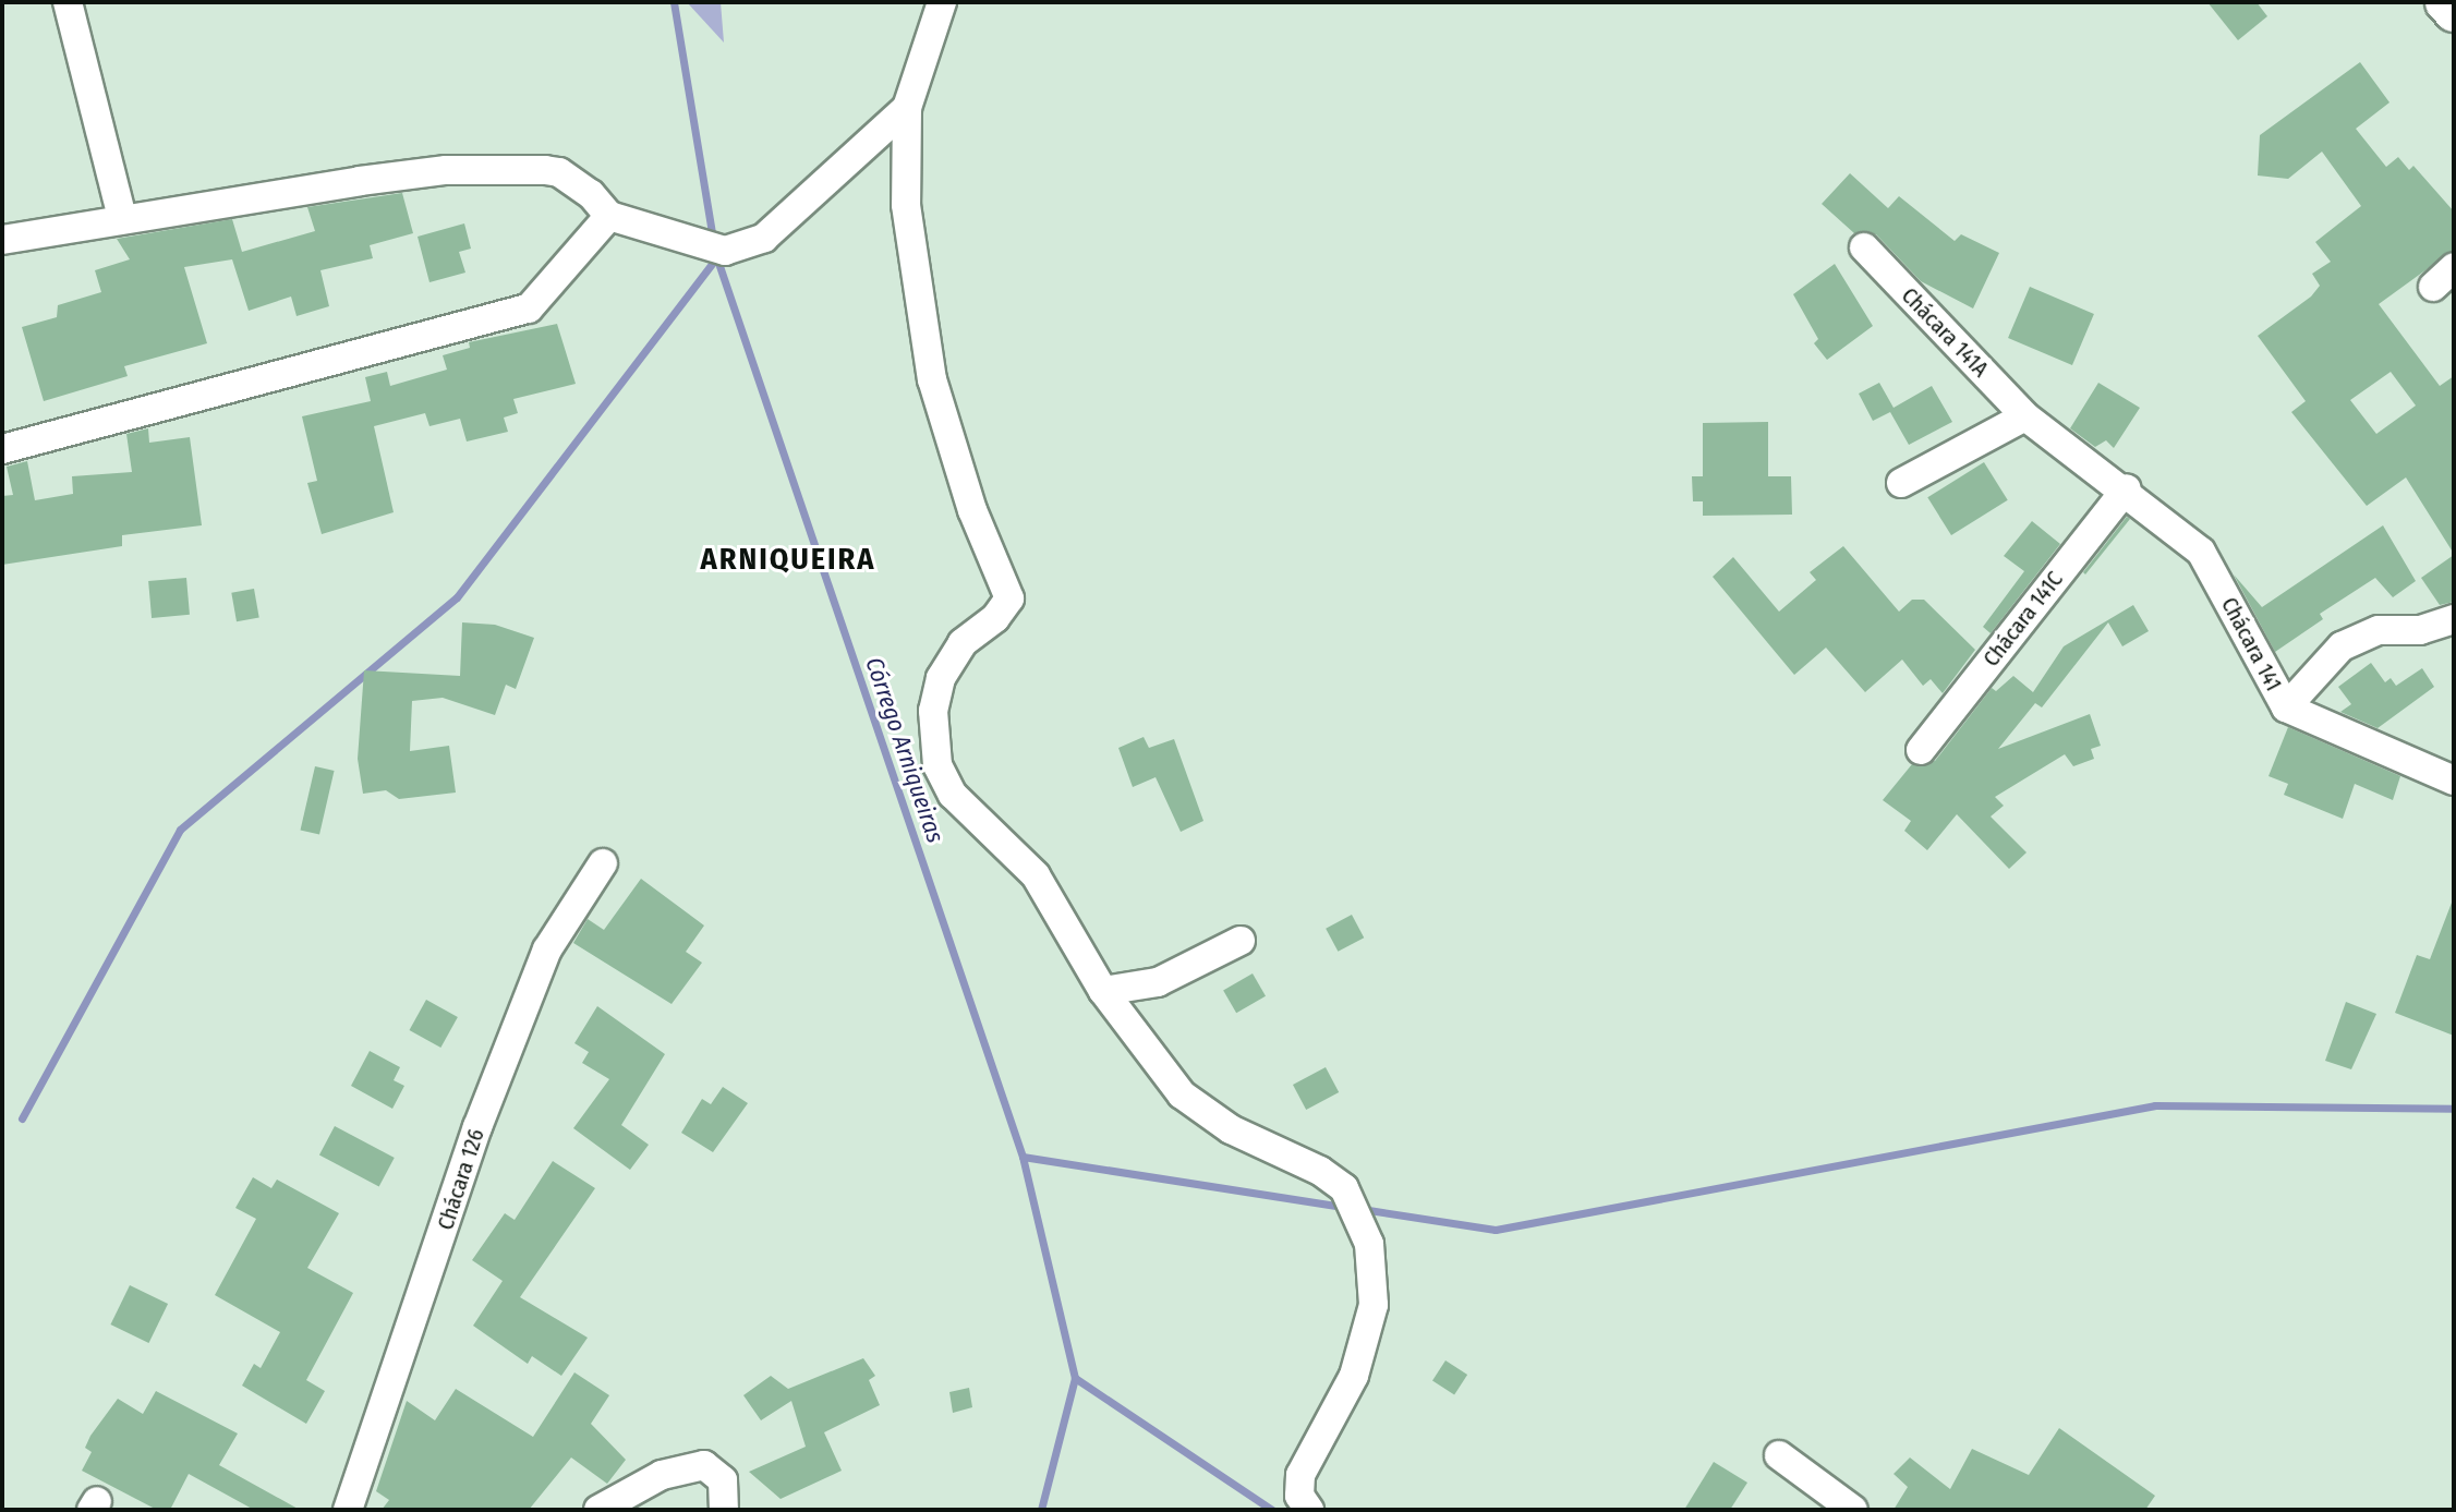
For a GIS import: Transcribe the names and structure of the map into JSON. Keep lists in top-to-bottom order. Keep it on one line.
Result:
{"streets":{"street":["Chácara 141A","Chácara 141C","Chácara 141","Chácara 126"]},"crossings":[["Chácara 141A","Chácara 141C"],["Chácara 141A","Chácara 141"],["Chácara 141C","Chácara 141"]],"districts":["ARNIQUEIRA"],"water":["Córrego Arniqueiras"]}
